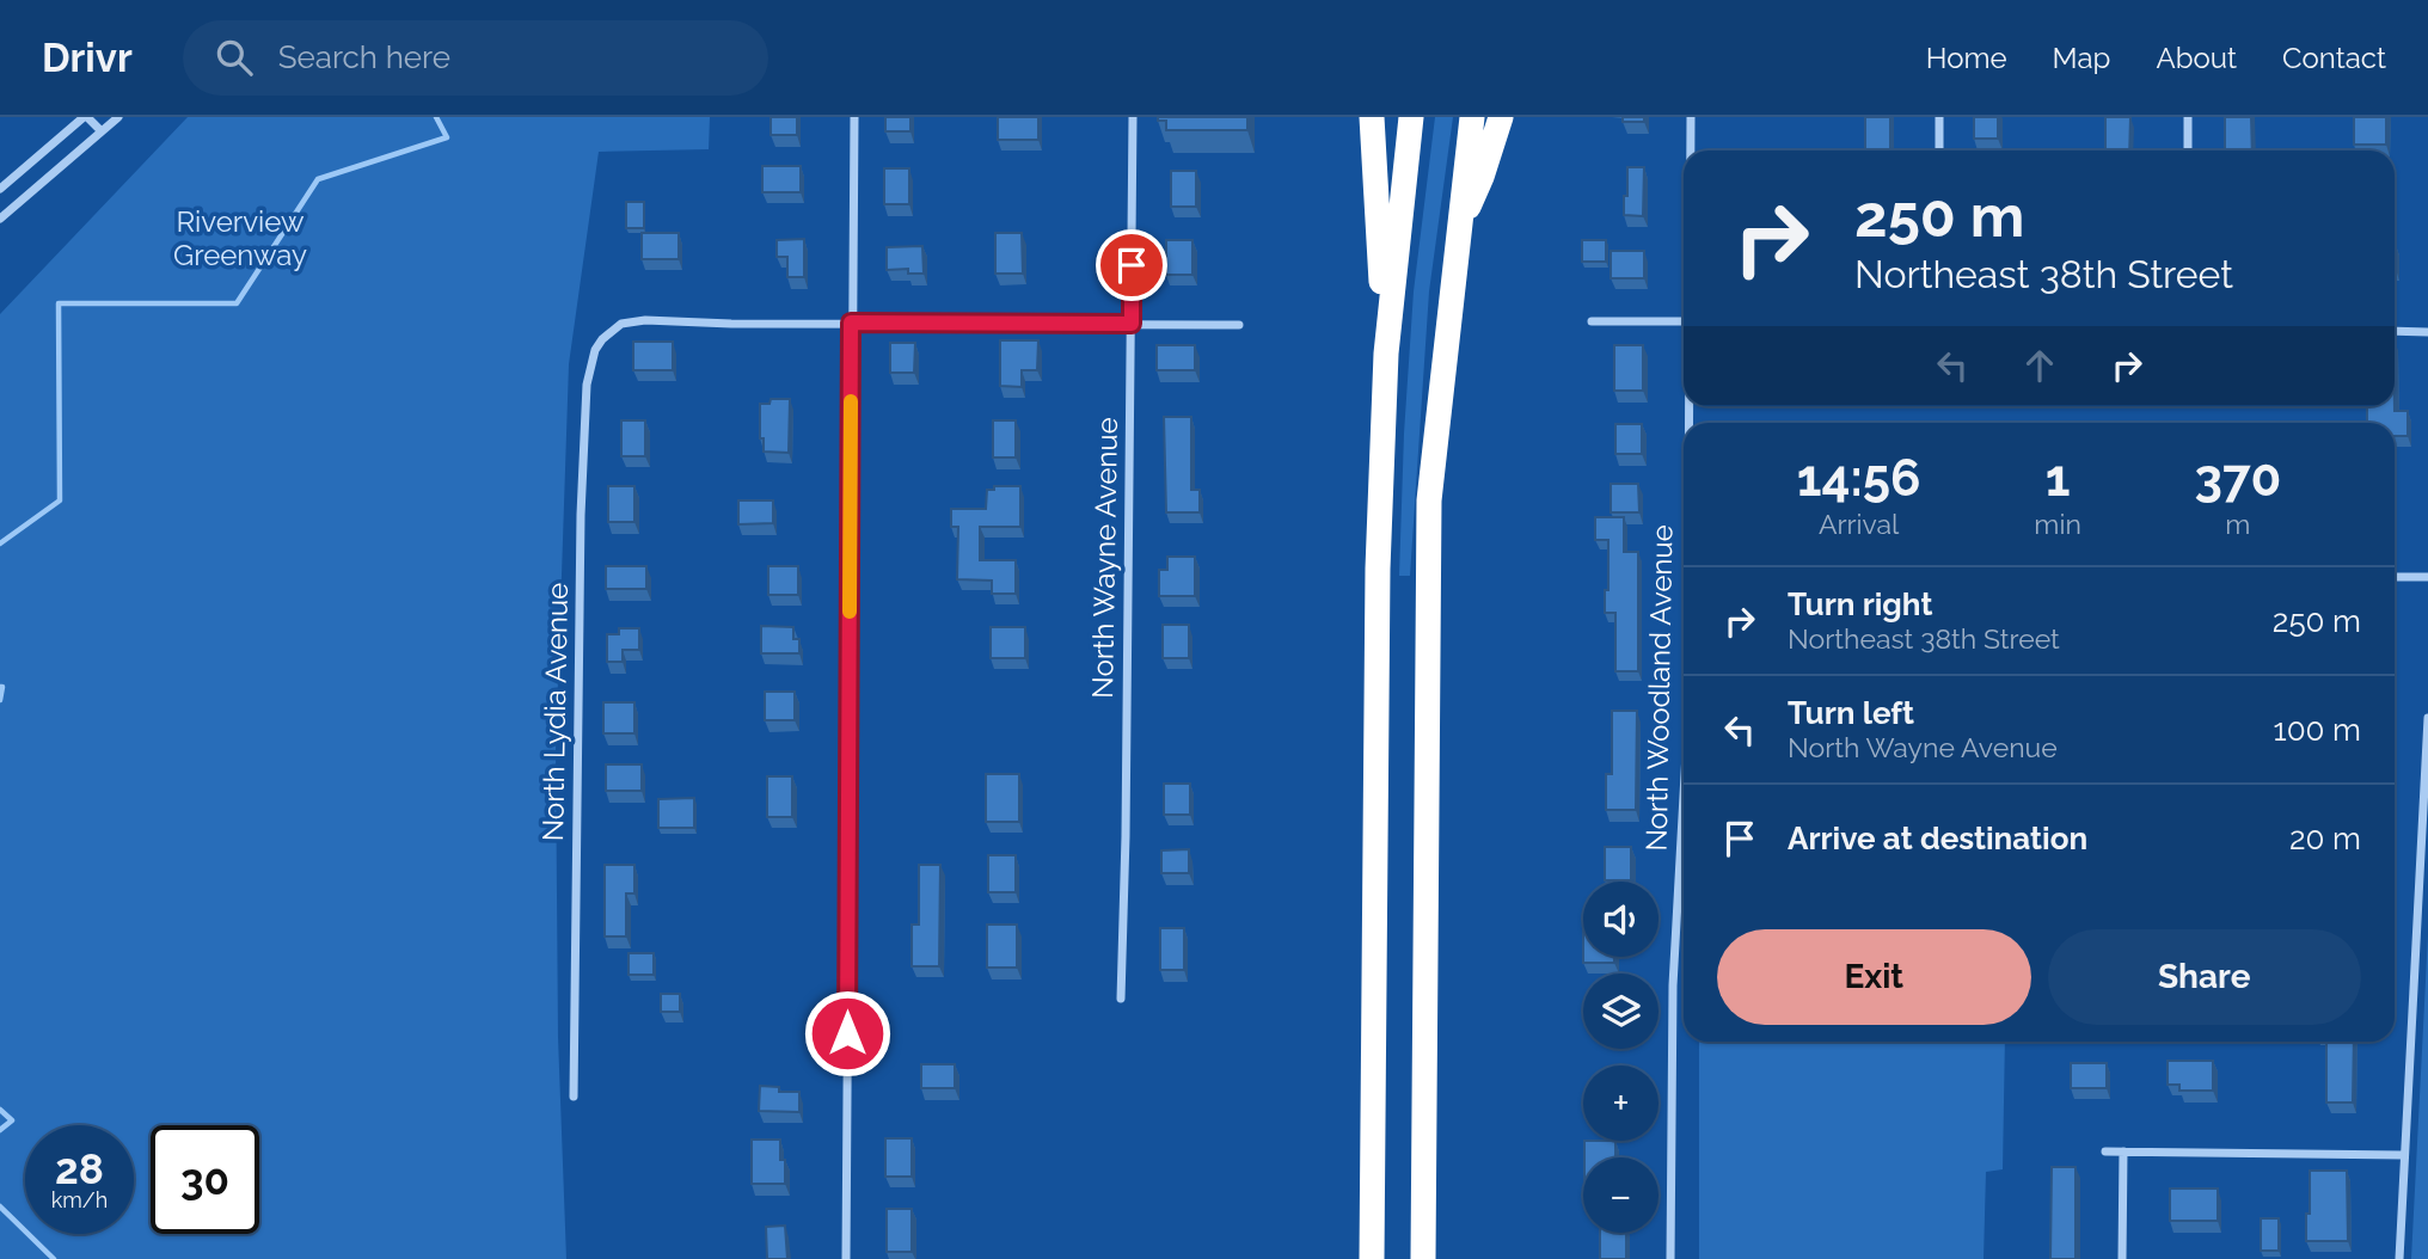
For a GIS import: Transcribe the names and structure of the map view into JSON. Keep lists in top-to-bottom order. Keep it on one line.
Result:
{"streets":{"street":["North Wayne Avenue","North Woodland Avenue","North Lydia Avenue"]},"parks":["Riverview Greenway"],"page":{"header":"Drivr","search":"Search here","nav":["Home","Map","About","Contact"],"turn":["250 m","Northeast 38th Street"],"eta":["14:56","Arrival","1","min","370","m"],"list":[{"name":"Turn right","note":"Northeast 38th Street","value":"250 m"},{"name":"Turn left","note":"North Wayne Avenue","value":"100 m"},{"name":"Arrive at destination","value":"20 m"}],"map_buttons":["+","−"],"buttons":["Exit","Share"],"speed":"28 km/h","limit":"30"}}
